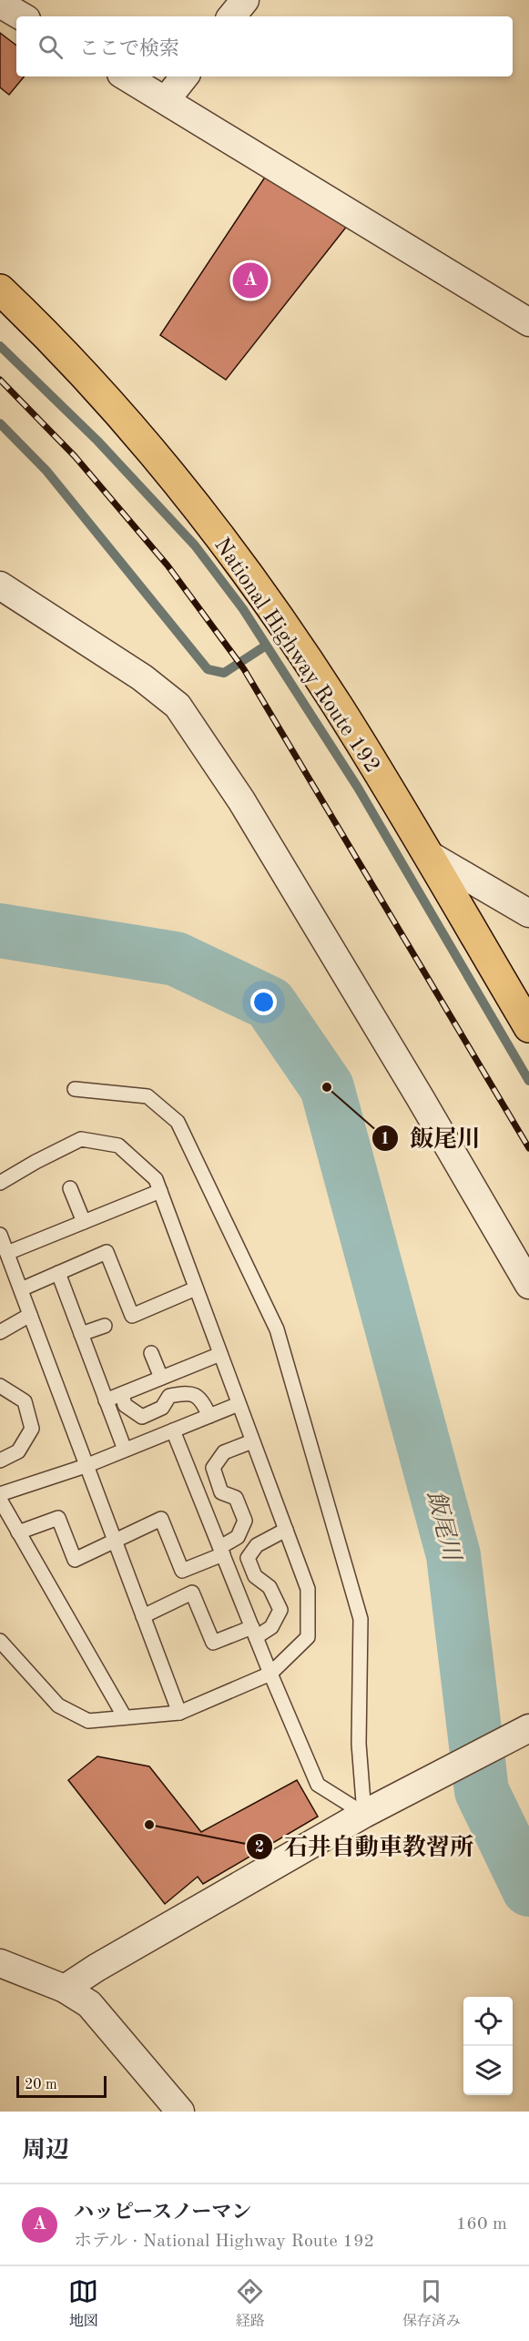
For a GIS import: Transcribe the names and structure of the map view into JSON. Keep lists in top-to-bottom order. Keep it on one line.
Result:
{"streets":{"highway":["National Highway Route 192"]},"water":["飯尾川"],"places":["飯尾川","石井自動車教習所"],"scale_bar":"20 m","page":{"search":"ここで検索","pins":"A","scale":"20 m","heading":"周辺","list":[{"mark":"A","name":"ハッピースノーマン","note":"ホテル · National Highway Route 192","value":"160 m"}],"nav":["地図","経路","保存済み"]}}
